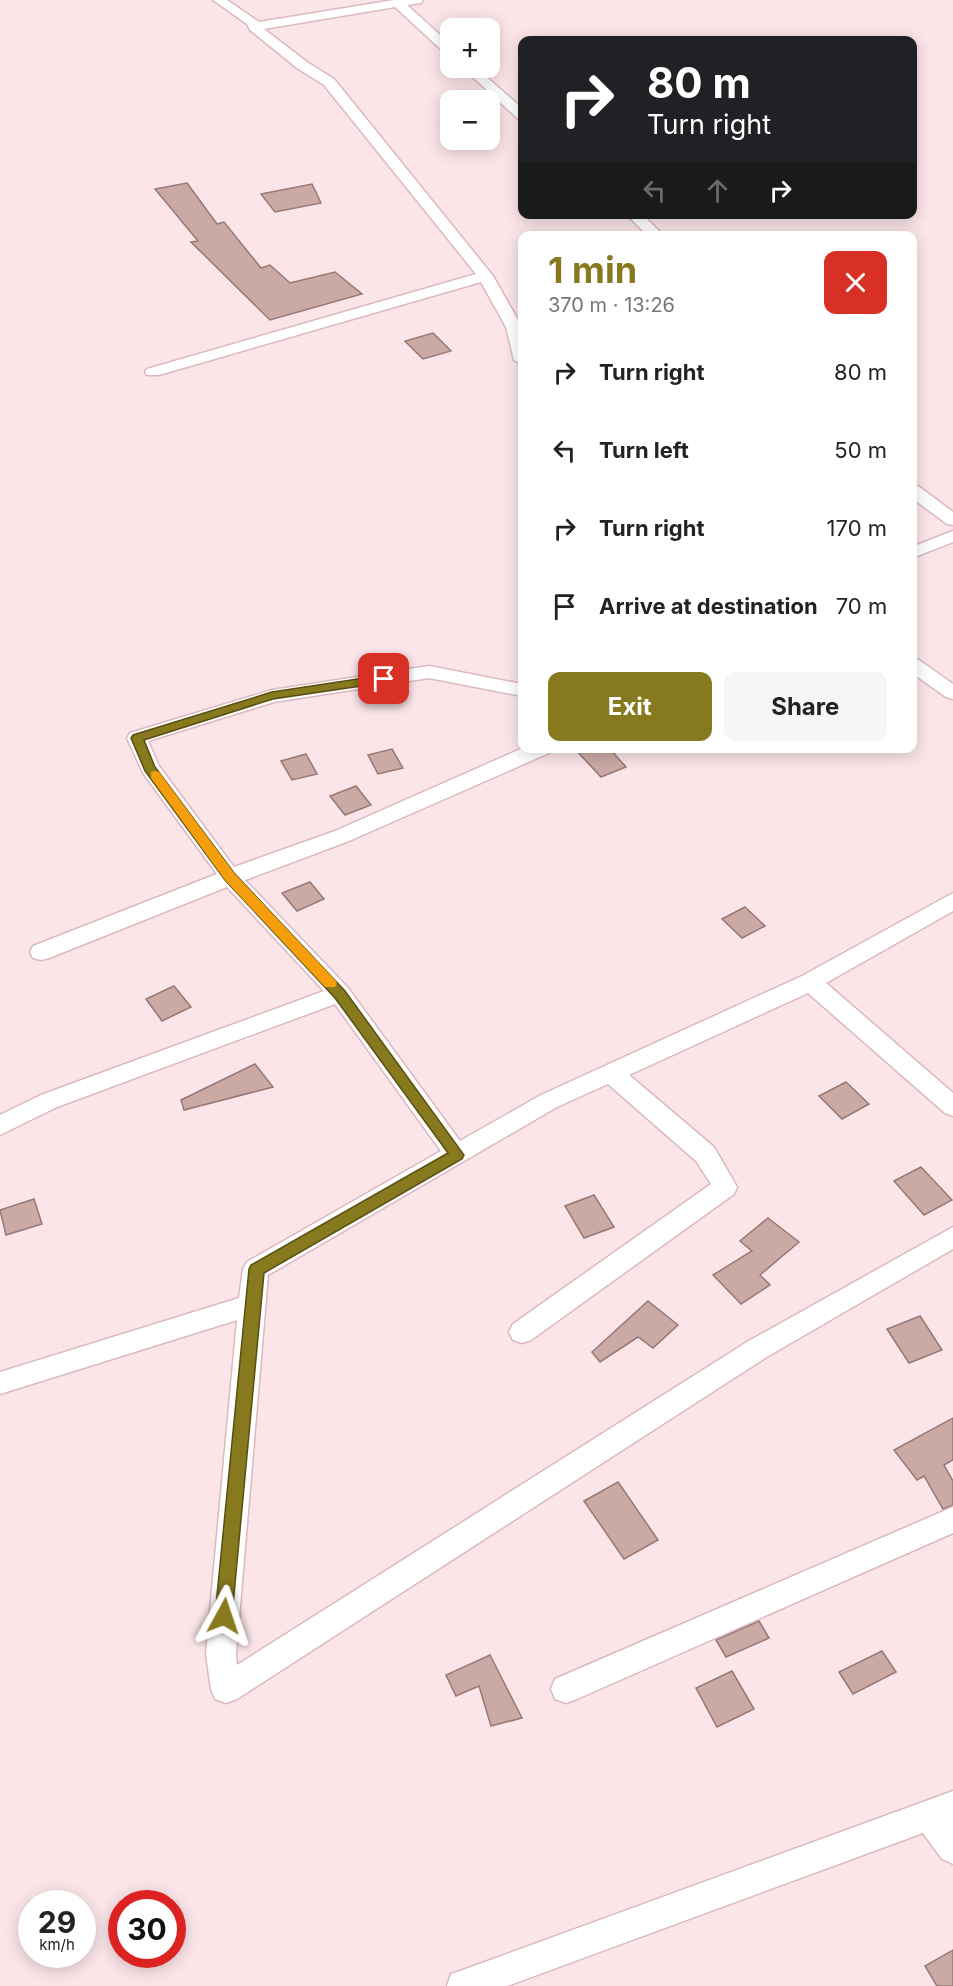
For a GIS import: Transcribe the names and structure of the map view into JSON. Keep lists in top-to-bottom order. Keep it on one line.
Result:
{"page":{"map_buttons":["+","−"],"turn":["80 m","Turn right"],"heading":["1 min","370 m · 13:26"],"list":[{"name":"Turn right","value":"80 m"},{"name":"Turn left","value":"50 m"},{"name":"Turn right","value":"170 m"},{"name":"Arrive at destination","value":"70 m"}],"buttons":["Exit","Share"],"speed":"29 km/h","limit":"30"}}
